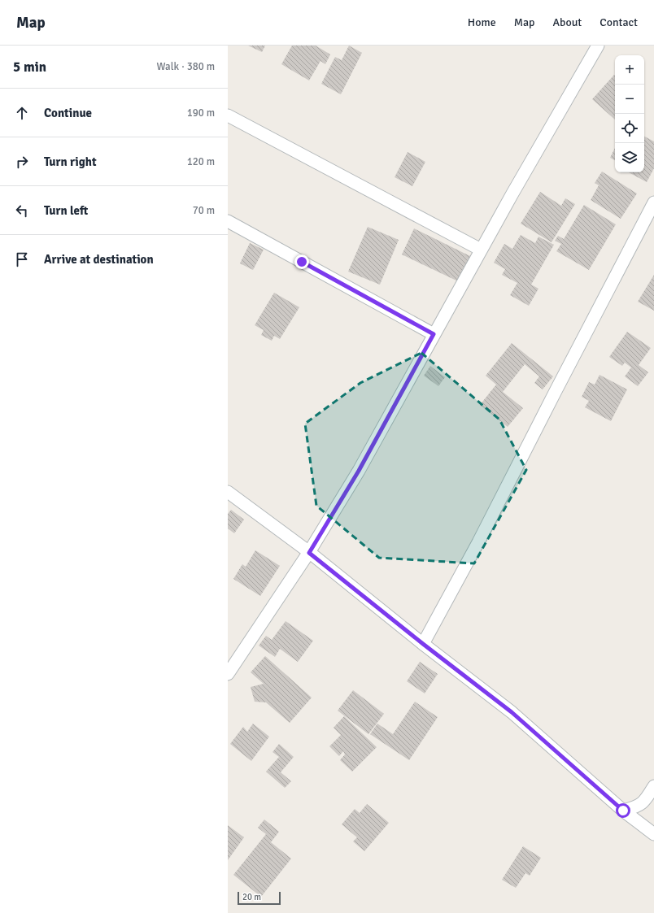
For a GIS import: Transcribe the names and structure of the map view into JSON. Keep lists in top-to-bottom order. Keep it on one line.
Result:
{"scale_bar":"20 m","page":{"header":"Map","nav":["Home","Map","About","Contact"],"heading":["5 min","Walk · 380 m"],"map_buttons":["+","−"],"list":[["Continue","190 m"],["Turn right","120 m"],["Turn left","70 m"],"Arrive at destination"],"scale":"20 m"}}
